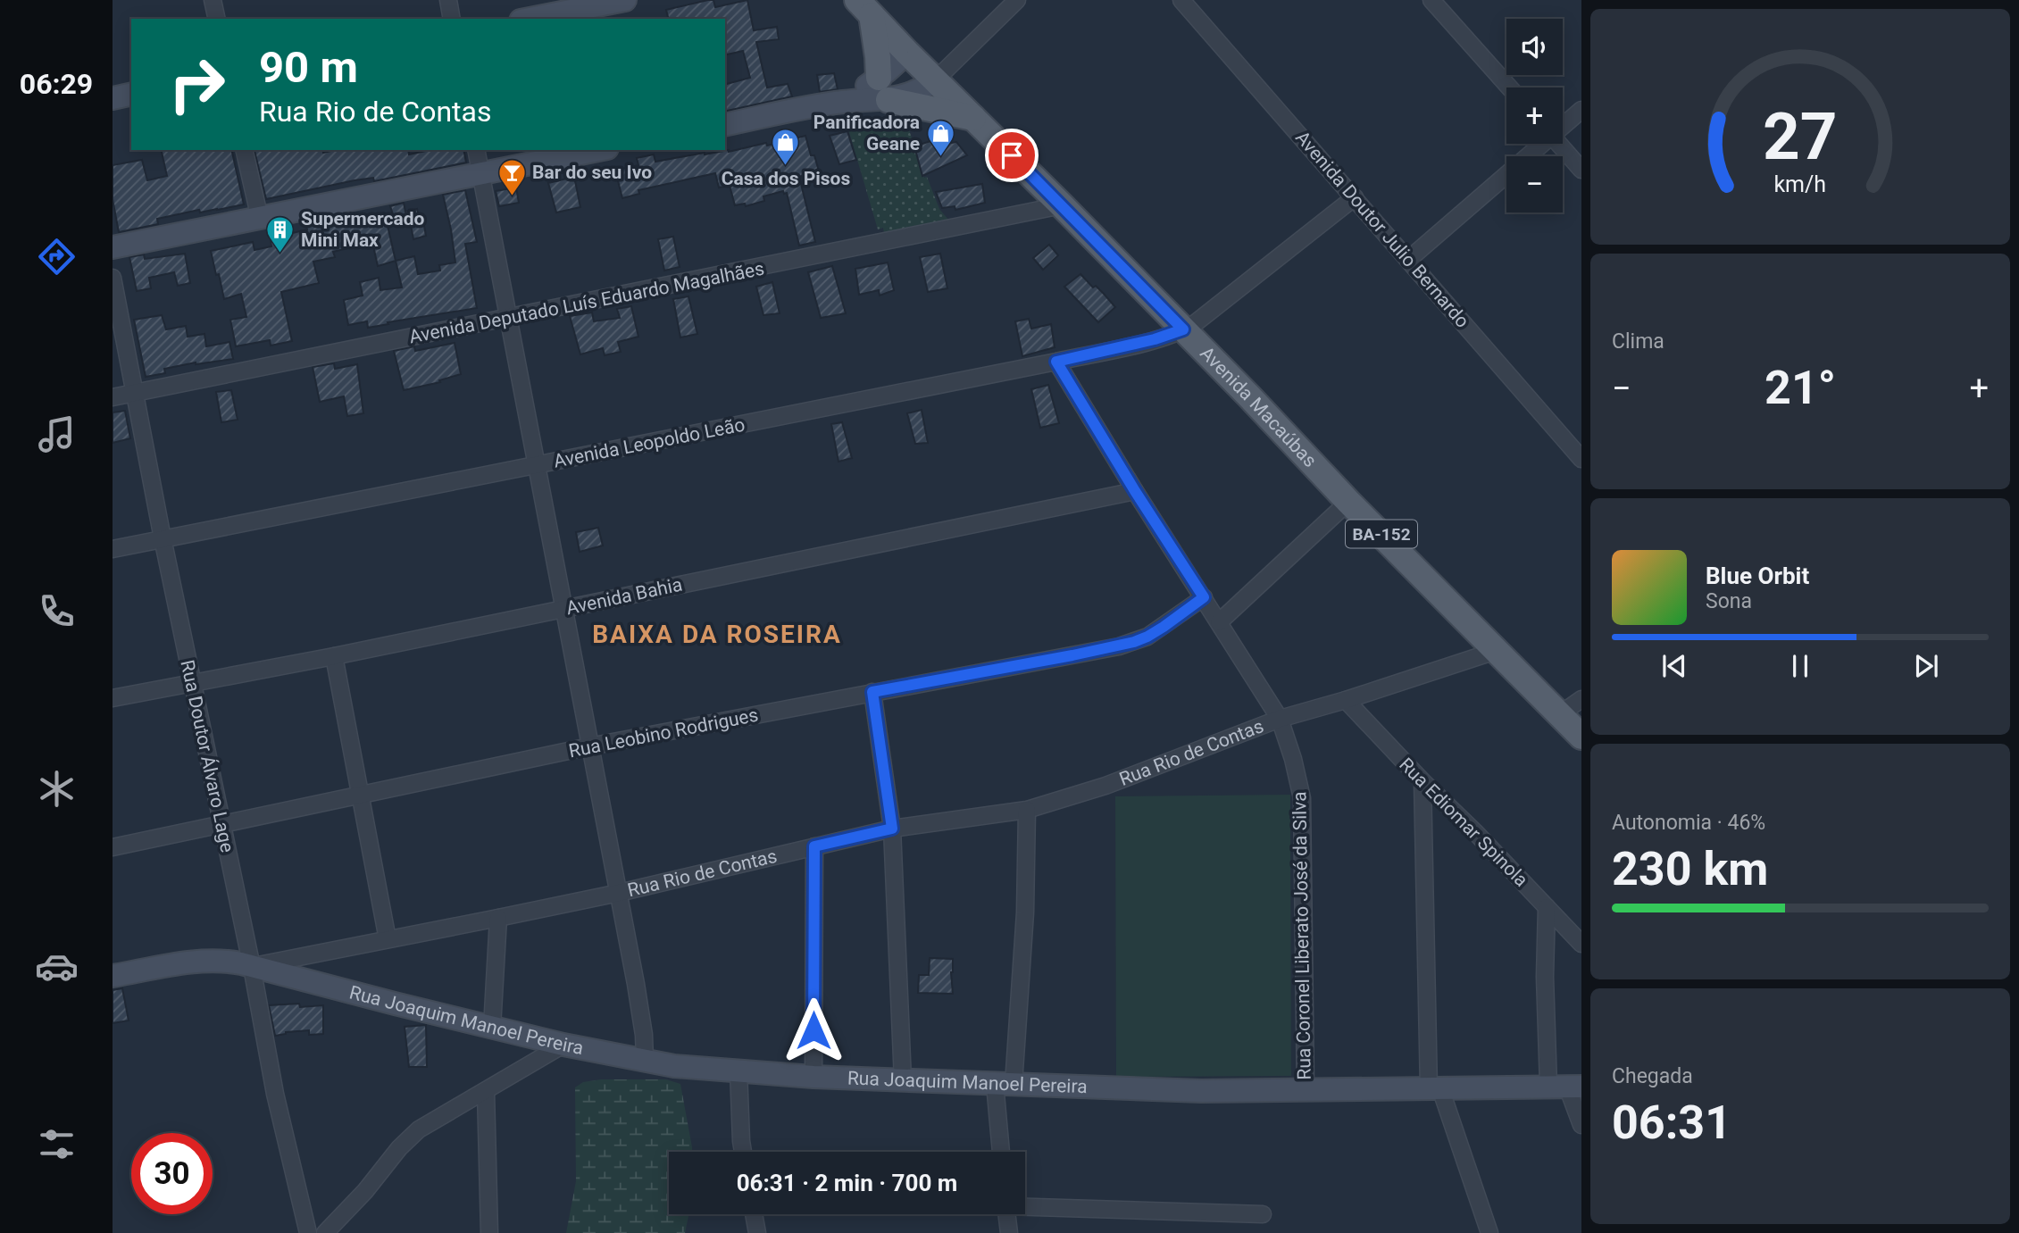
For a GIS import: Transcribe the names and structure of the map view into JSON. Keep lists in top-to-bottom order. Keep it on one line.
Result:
{"streets":{"main road":["Avenida Macaúbas","BA-152"],"street":["Avenida Doutor Julio Bernardo","Avenida Deputado Luís Eduardo Magalhães","Avenida Leopoldo Leão","Avenida Bahia","Rua Leobino Rodrigues","Rua Rio de Contas","Rua Doutor Álvaro Lage","Rua Ediomar Spinola","Rua Coronel Liberato José da Silva","Rua Joaquim Manoel Pereira"]},"crossings":[["Avenida Doutor Julio Bernardo","Avenida Leopoldo Leão"],["Avenida Deputado Luís Eduardo Magalhães","Avenida Macaúbas"],["Avenida Deputado Luís Eduardo Magalhães","Rua Doutor Álvaro Lage"],["Avenida Macaúbas","Avenida Leopoldo Leão"],["Avenida Macaúbas","BA-152"],["Avenida Macaúbas","Rua Rio de Contas"],["Avenida Leopoldo Leão","Rua Doutor Álvaro Lage"],["Avenida Leopoldo Leão","Rua Coronel Liberato José da Silva"],["Avenida Bahia","Rua Doutor Álvaro Lage"],["Avenida Bahia","Rua Coronel Liberato José da Silva"],["Rua Leobino Rodrigues","Rua Doutor Álvaro Lage"],["Rua Leobino Rodrigues","Rua Coronel Liberato José da Silva"],["Rua Rio de Contas","Rua Doutor Álvaro Lage"],["Rua Rio de Contas","Rua Ediomar Spinola"],["Rua Rio de Contas","Rua Coronel Liberato José da Silva"],["Rua Rio de Contas","Rua Joaquim Manoel Pereira"],["Rua Doutor Álvaro Lage","Rua Joaquim Manoel Pereira"],["Rua Coronel Liberato José da Silva","Rua Joaquim Manoel Pereira"]],"districts":["BAIXA DA ROSEIRA"],"places":{"shop":["Panificadora Geane","Casa dos Pisos"],"bar":["Bar do seu Ivo"],"building":["Supermercado Mini Max"]},"page":{"tabs":"06:29","map_buttons":["+","−"],"turn":["90 m","Rua Rio de Contas"],"tile":["Clima",["Autonomia · 46%","230 km"],["Chegada","06:31"]],"heat":["−","21°","+"],"song":["Blue Orbit","Sona"],"limit":"30","trip":"06:31 · 2 min · 700 m","gauge":["27","km/h"]}}
